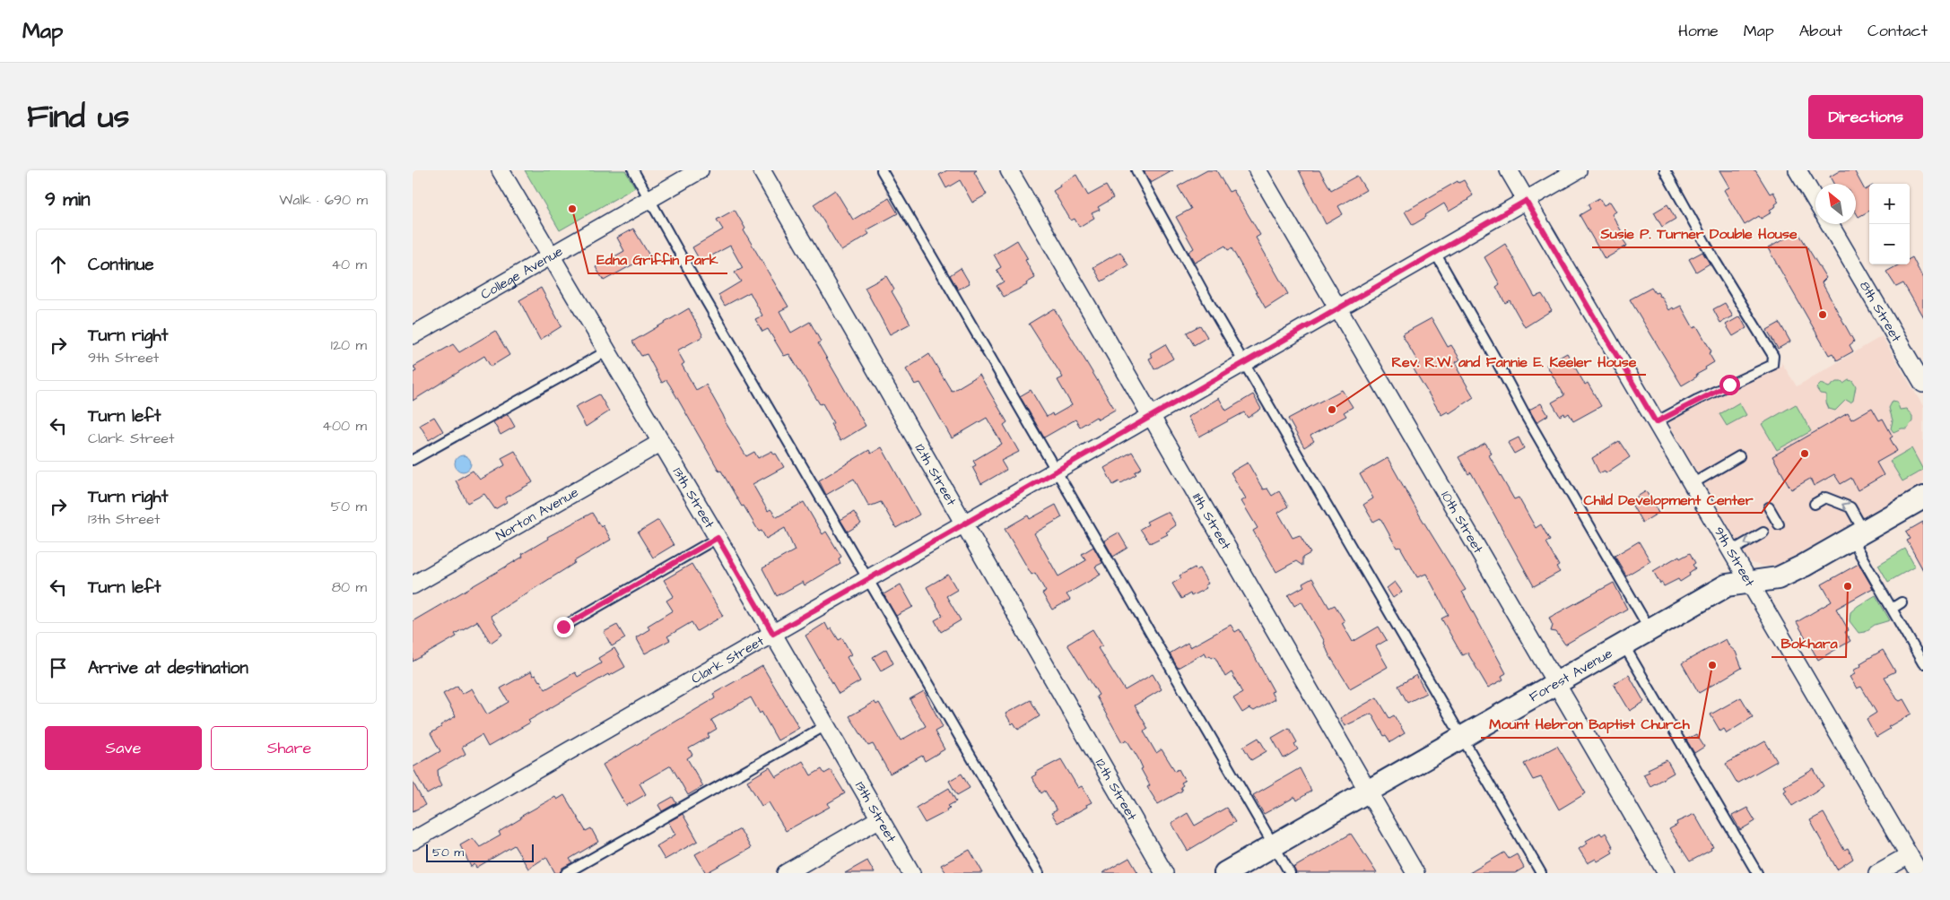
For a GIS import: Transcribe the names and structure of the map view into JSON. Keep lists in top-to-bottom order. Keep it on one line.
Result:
{"streets":{"street":["College Avenue","8th Street","12th Street","13th Street","Norton Avenue","10th Street","11th Street","9th Street","Clark Street","Forest Avenue"]},"crossings":[["College Avenue","13th Street"],["12th Street","Clark Street"],["13th Street","Norton Avenue"],["13th Street","Clark Street"],["10th Street","Clark Street"],["10th Street","Forest Avenue"],["11th Street","Clark Street"],["11th Street","Forest Avenue"],["9th Street","Clark Street"],["9th Street","Forest Avenue"]],"places":["Edna Griffin Park","Susie P. Turner Double House","Rev. R.W. and Fannie E. Keeler House","Child Development Center","Bokhara","Mount Hebron Baptist Church"],"scale_bar":"50 m","north":"top left","page":{"header":"Map","nav":["Home","Map","About","Contact"],"title":"Find us","buttons":["Directions",["Save","Share"]],"heading":["9 min","Walk · 690 m"],"map_buttons":["+","−"],"list":[["Continue","40 m"],["Turn right","9th Street","120 m"],["Turn left","Clark Street","400 m"],["Turn right","13th Street","50 m"],["Turn left","80 m"],"Arrive at destination"],"scale":"50 m"}}
